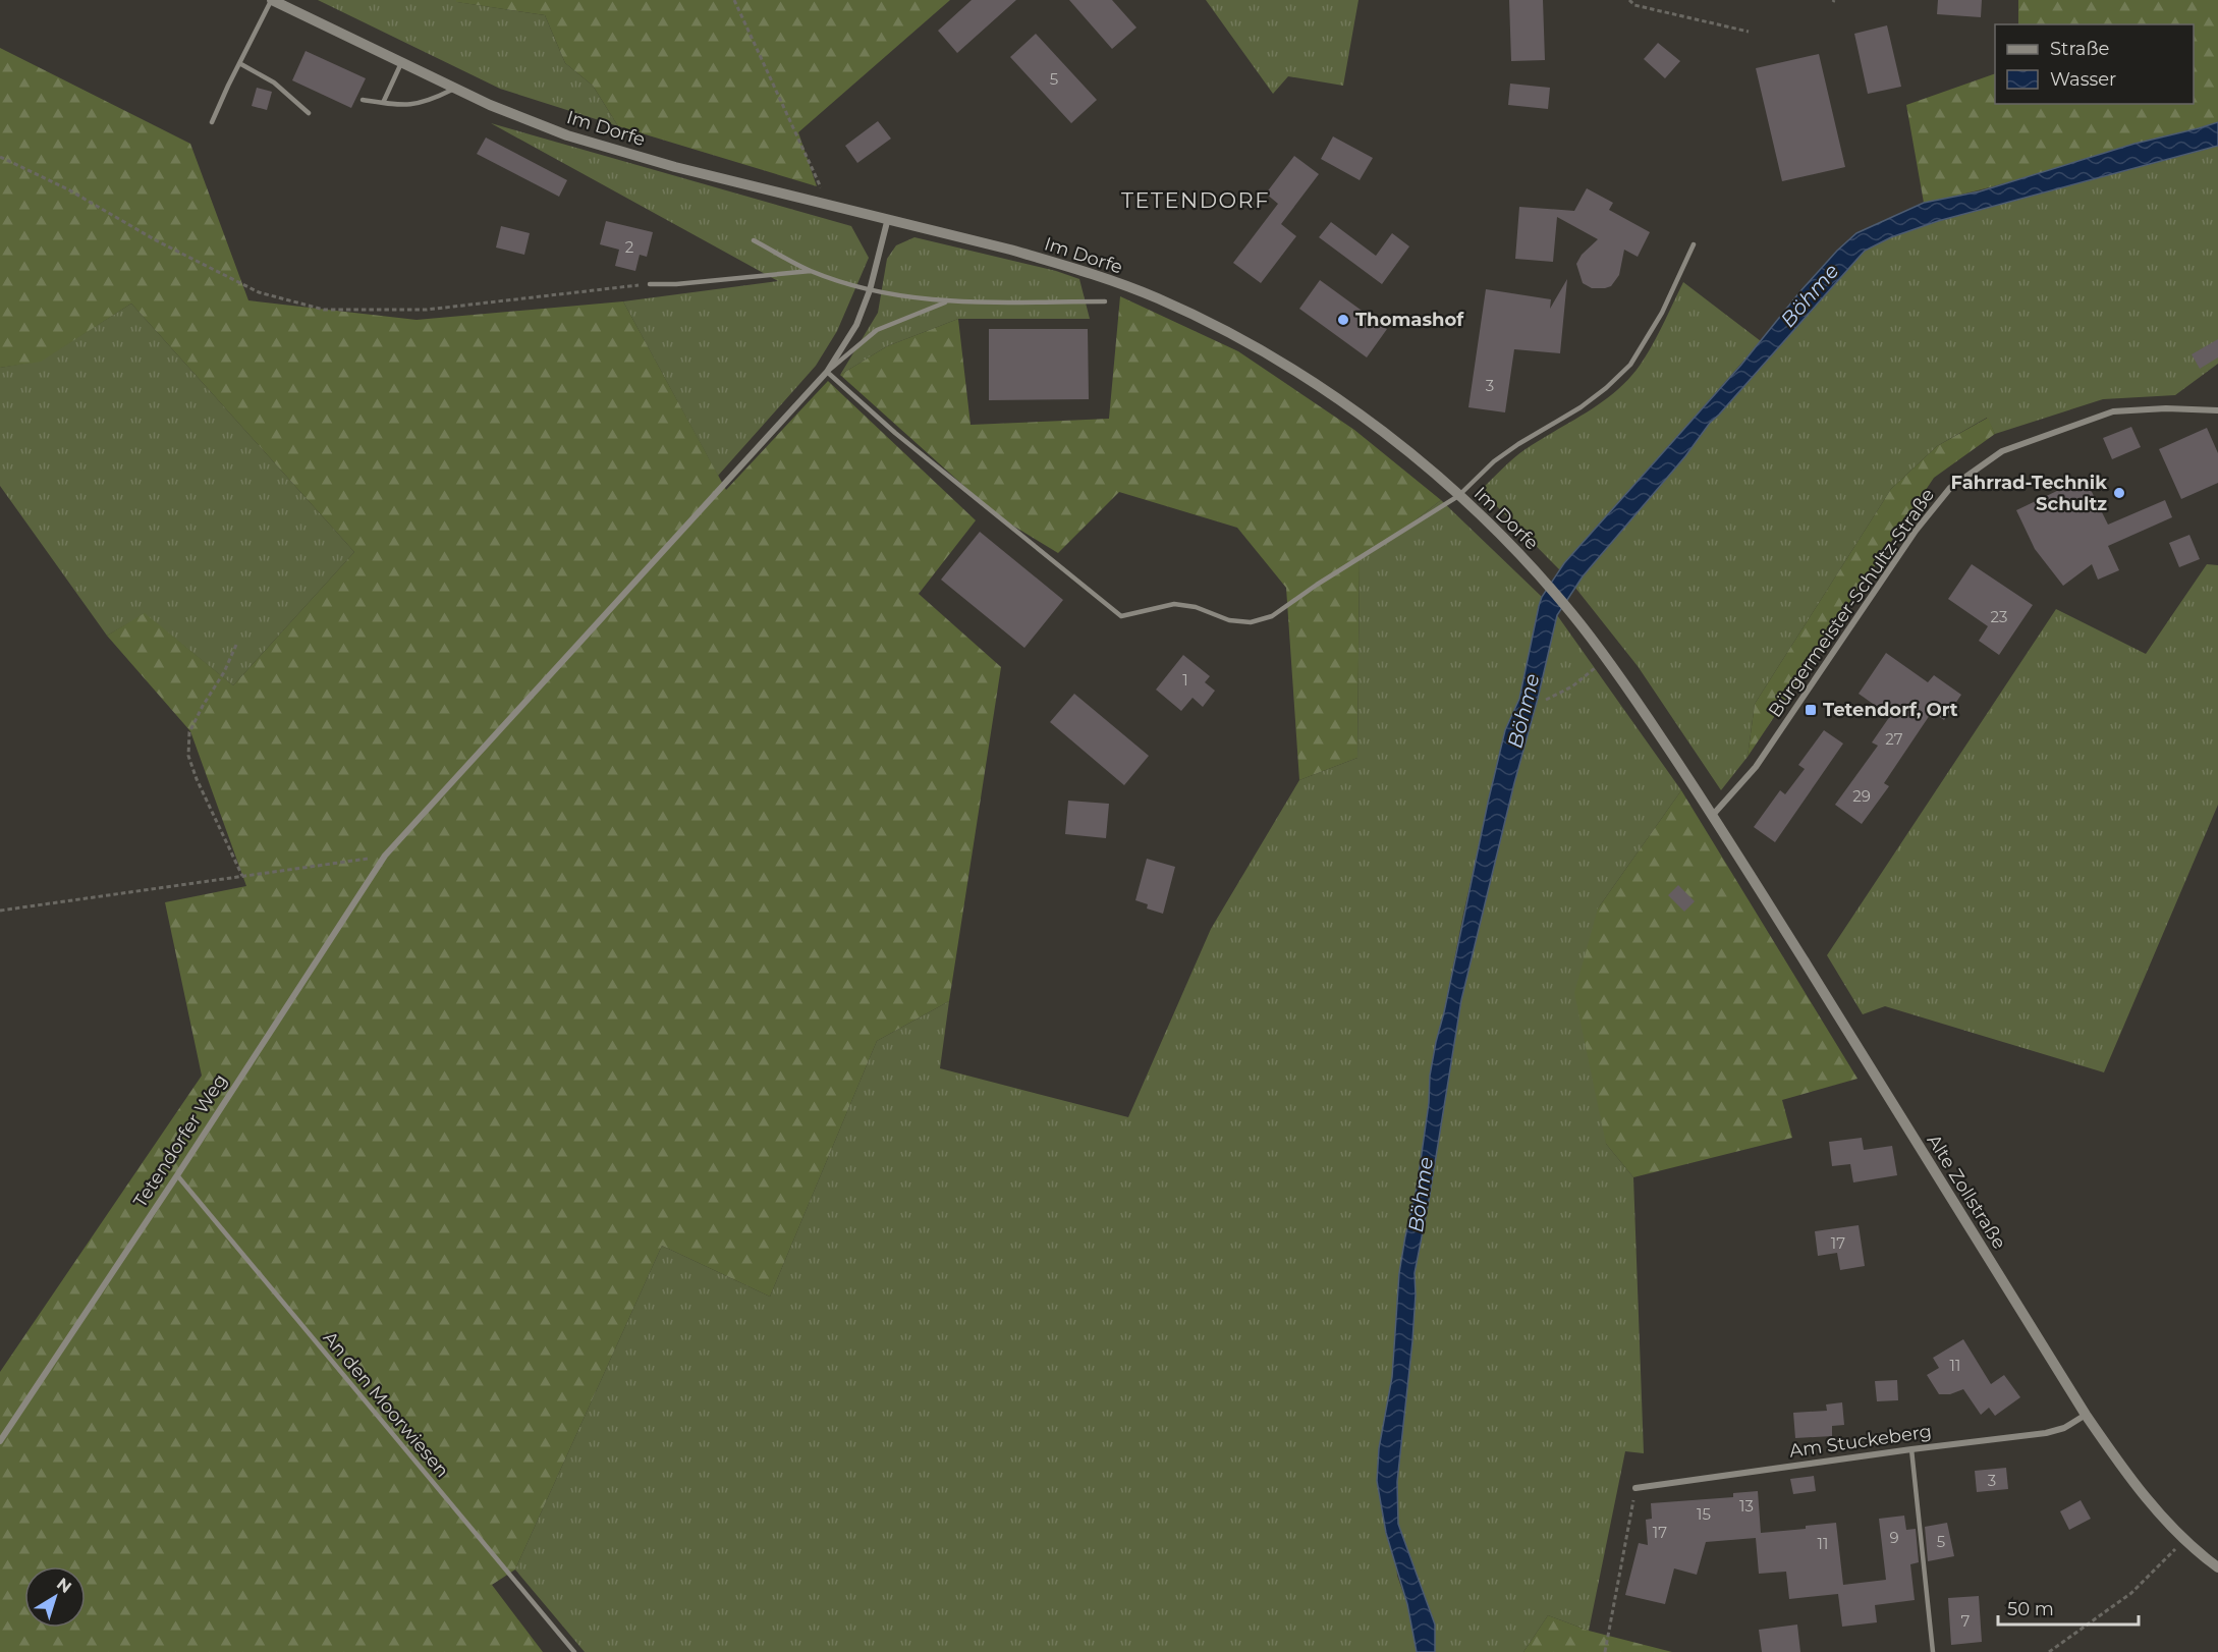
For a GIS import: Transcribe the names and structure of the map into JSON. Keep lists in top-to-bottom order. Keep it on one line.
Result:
{"streets":{"street":["Im Dorfe","Bürgermeister-Schultz-Straße","Tetendorfer Weg","Alte Zollstraße","Am Stuckeberg"],"lane":["An den Moorwiesen"]},"crossings":[["Im Dorfe","Bürgermeister-Schultz-Straße"],["Im Dorfe","Tetendorfer Weg"],["Im Dorfe","Alte Zollstraße"],["Bürgermeister-Schultz-Straße","Alte Zollstraße"],["Tetendorfer Weg","An den Moorwiesen"],["Alte Zollstraße","Am Stuckeberg"]],"districts":["TETENDORF"],"water":["Böhme"],"places":{"other":["Thomashof","Fahrrad-Technik Schultz"],"transit":["Tetendorf, Ort"]},"house_numbers":["5","2","3","23","1","27","29","17","11","3","13","15","17","9","5","11","7"],"legend":["Straße","Wasser"],"scale_bar":"50 m","north":"top right"}
